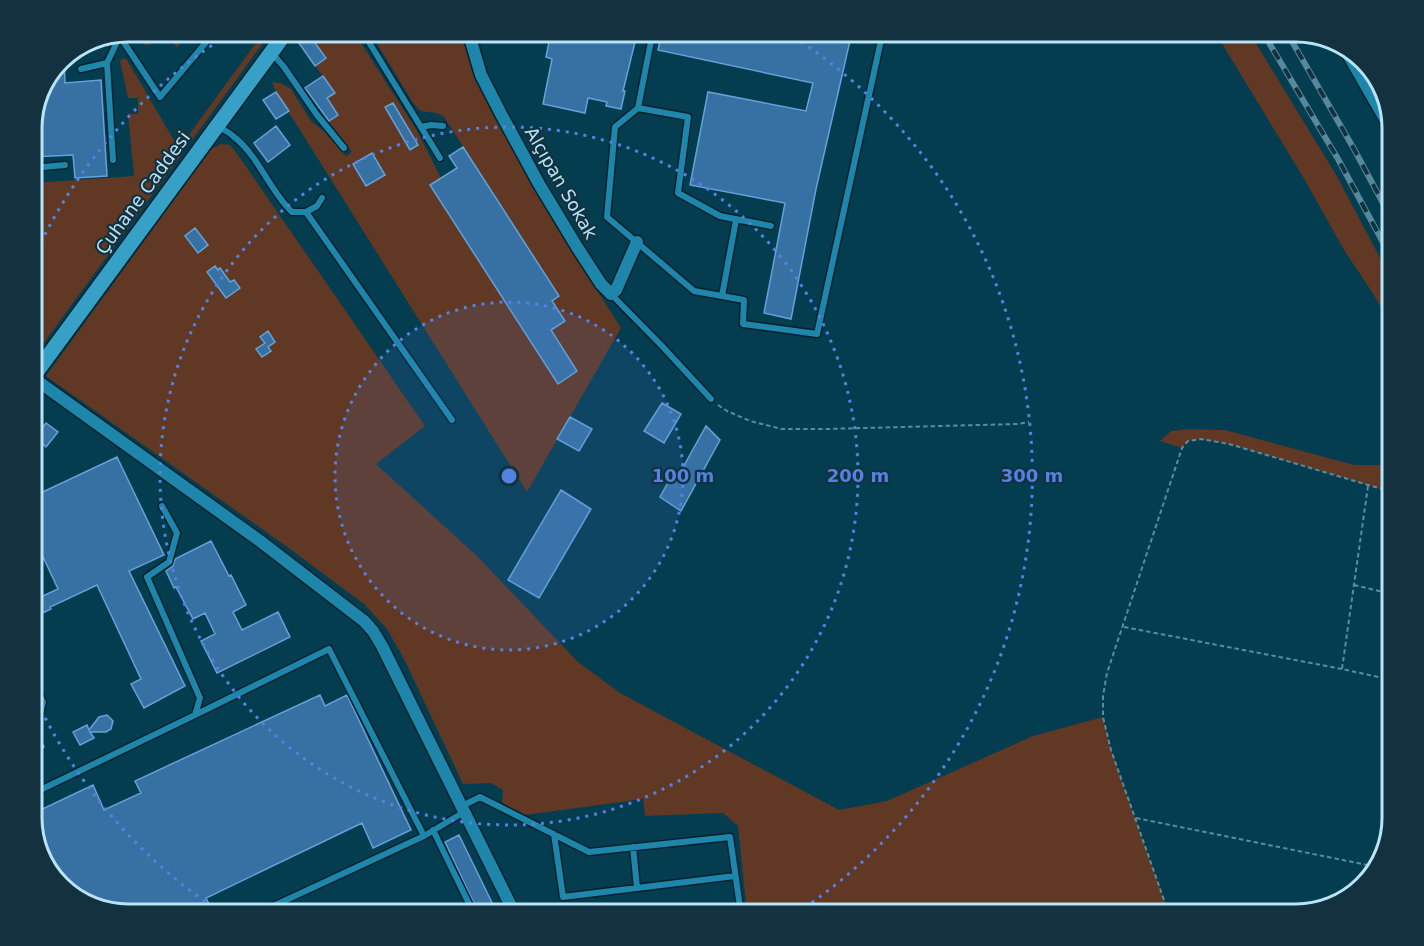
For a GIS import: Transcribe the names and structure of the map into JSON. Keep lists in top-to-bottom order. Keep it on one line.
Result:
{"streets":{"main road":["Çuhane Caddesi"],"street":["Alçıpan Sokak"]},"rings":["100 m","200 m","300 m"]}
